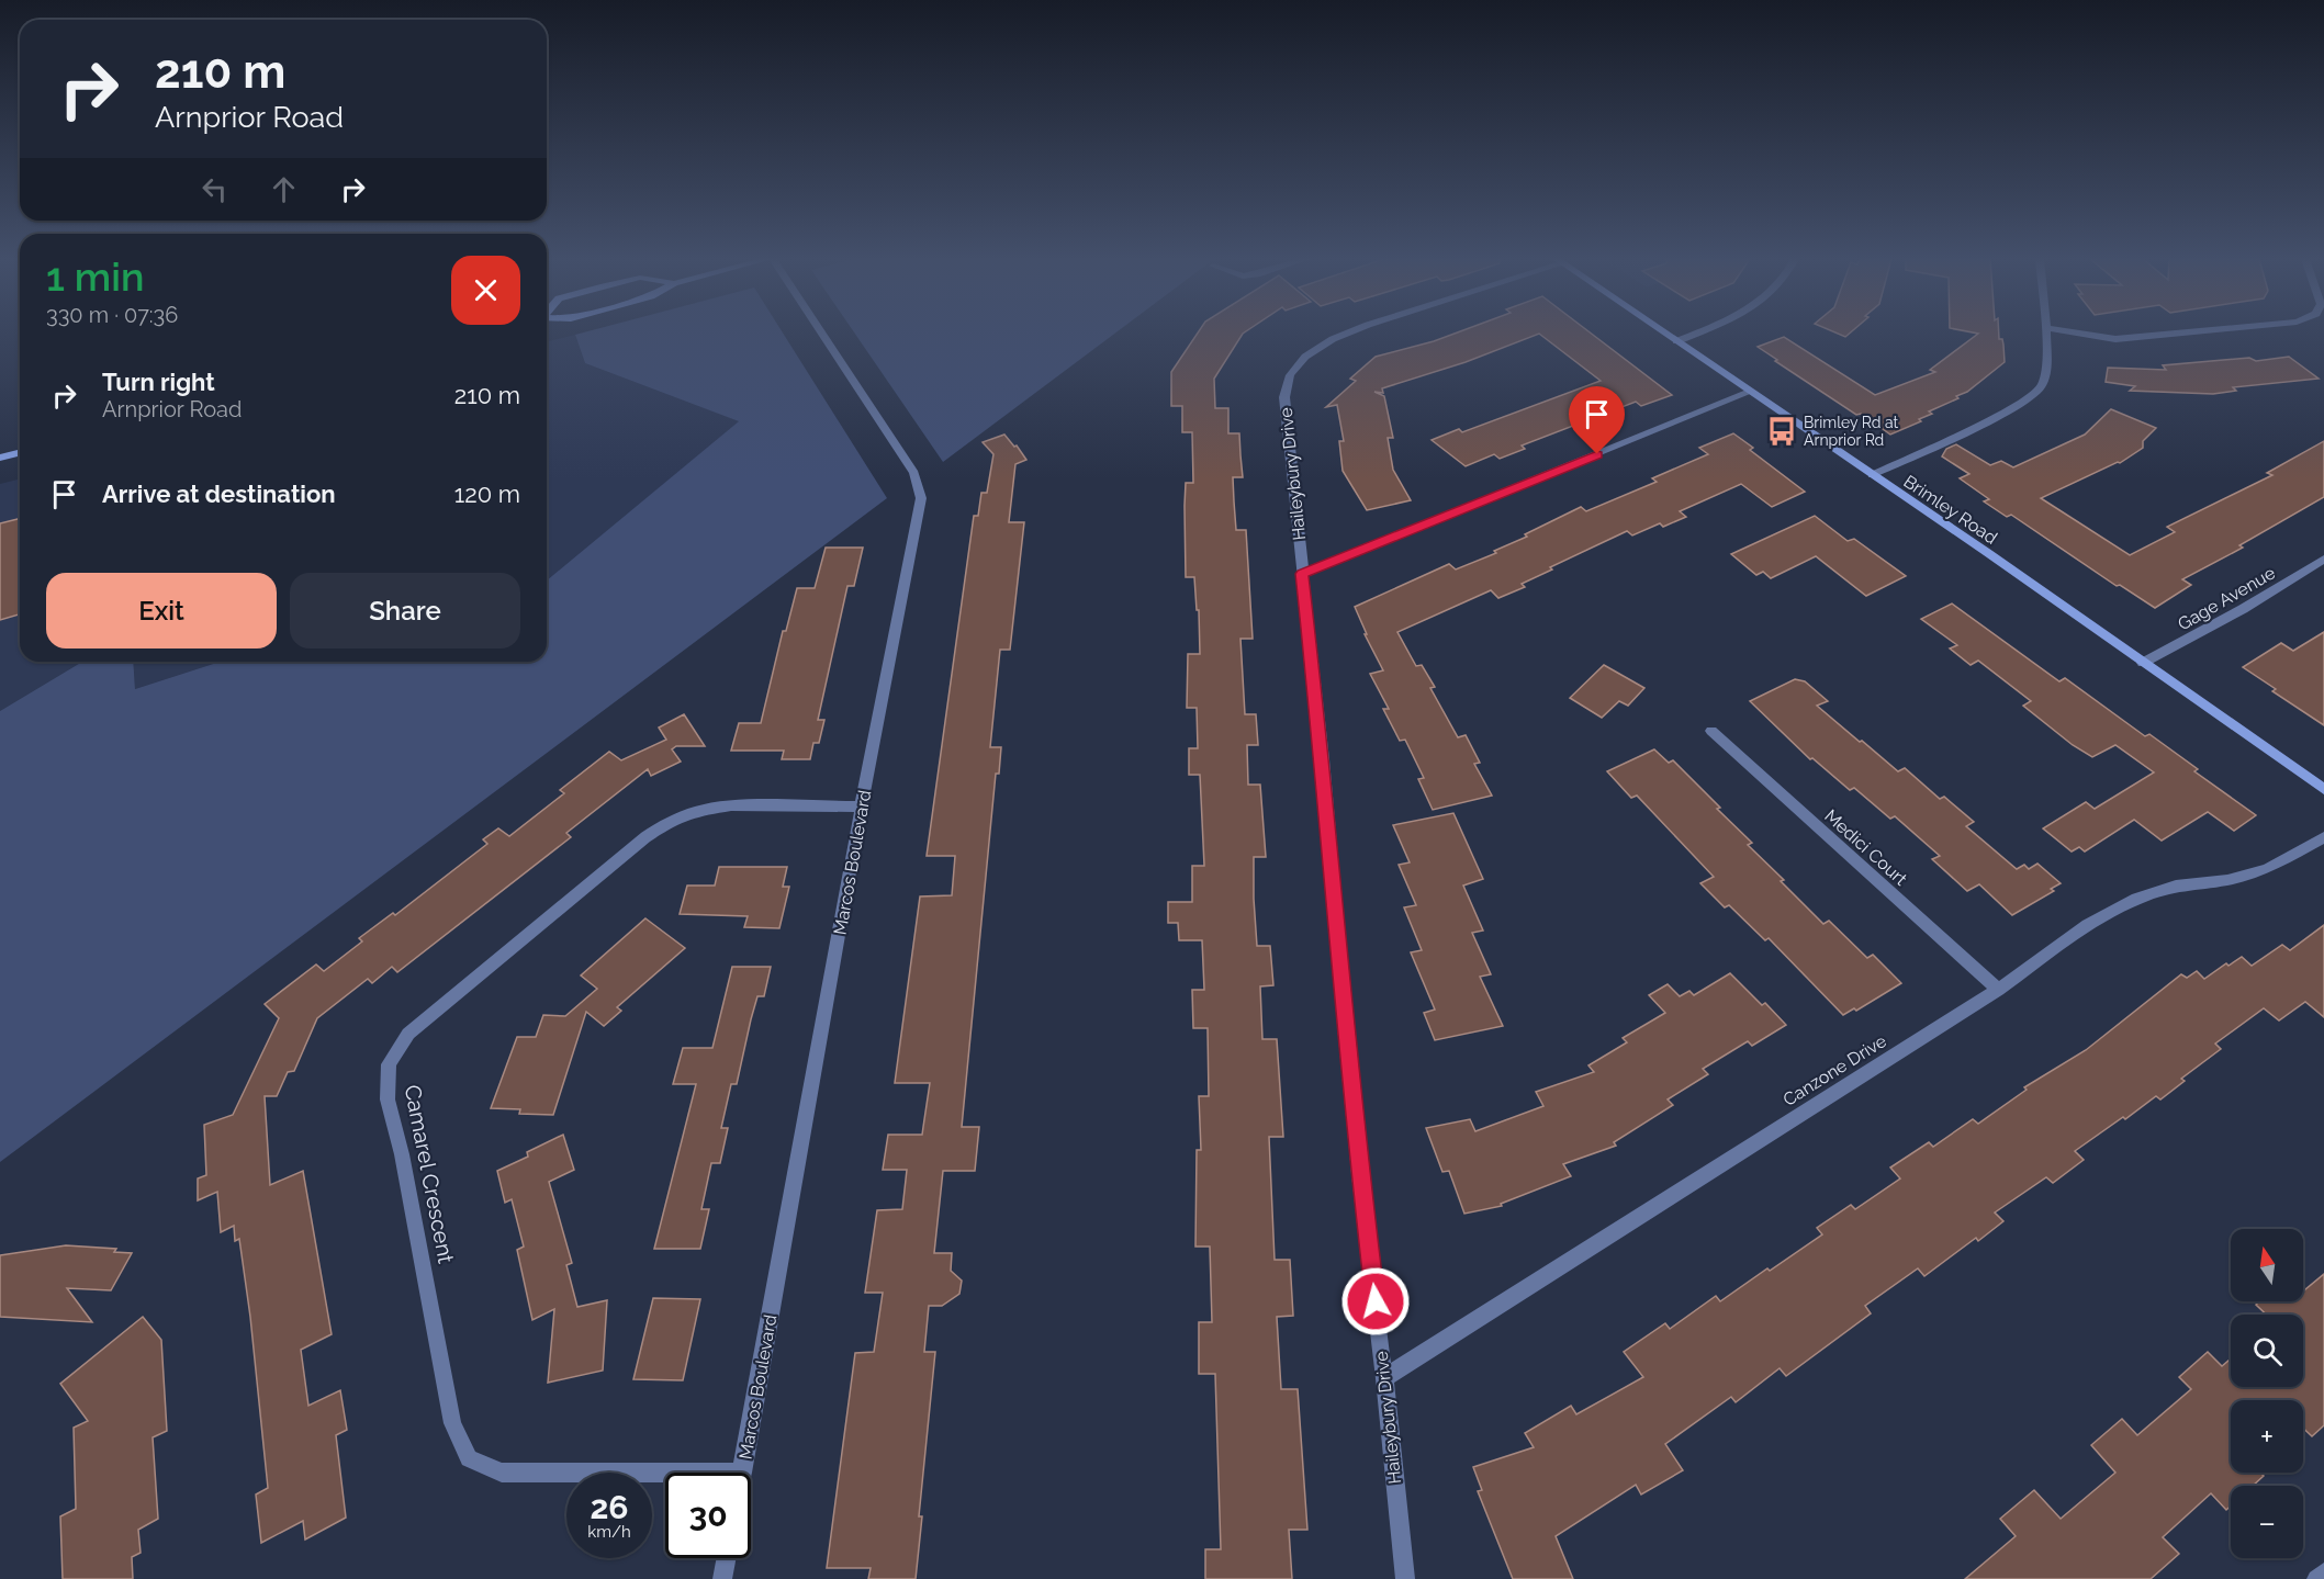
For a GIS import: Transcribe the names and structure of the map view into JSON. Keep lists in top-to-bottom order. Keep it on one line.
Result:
{"streets":{"main road":["Brimley Road"],"street":["Haileybury Drive","Gage Avenue","Medici Court","Marcos Boulevard","Canzone Drive","Camarel Crescent"]},"crossings":[["Haileybury Drive","Canzone Drive"],["Brimley Road","Gage Avenue"],["Medici Court","Canzone Drive"],["Marcos Boulevard","Camarel Crescent"]],"places":{"bus stop":["Brimley Rd at Arnprior Rd"]},"north":"top","page":{"turn":["210 m","Arnprior Road"],"heading":["1 min","330 m · 07:36"],"list":[{"name":"Turn right","note":"Arnprior Road","value":"210 m"},{"name":"Arrive at destination","value":"120 m"}],"buttons":["Exit","Share"],"map_buttons":["+","−"],"speed":"26 km/h","limit":"30"}}
